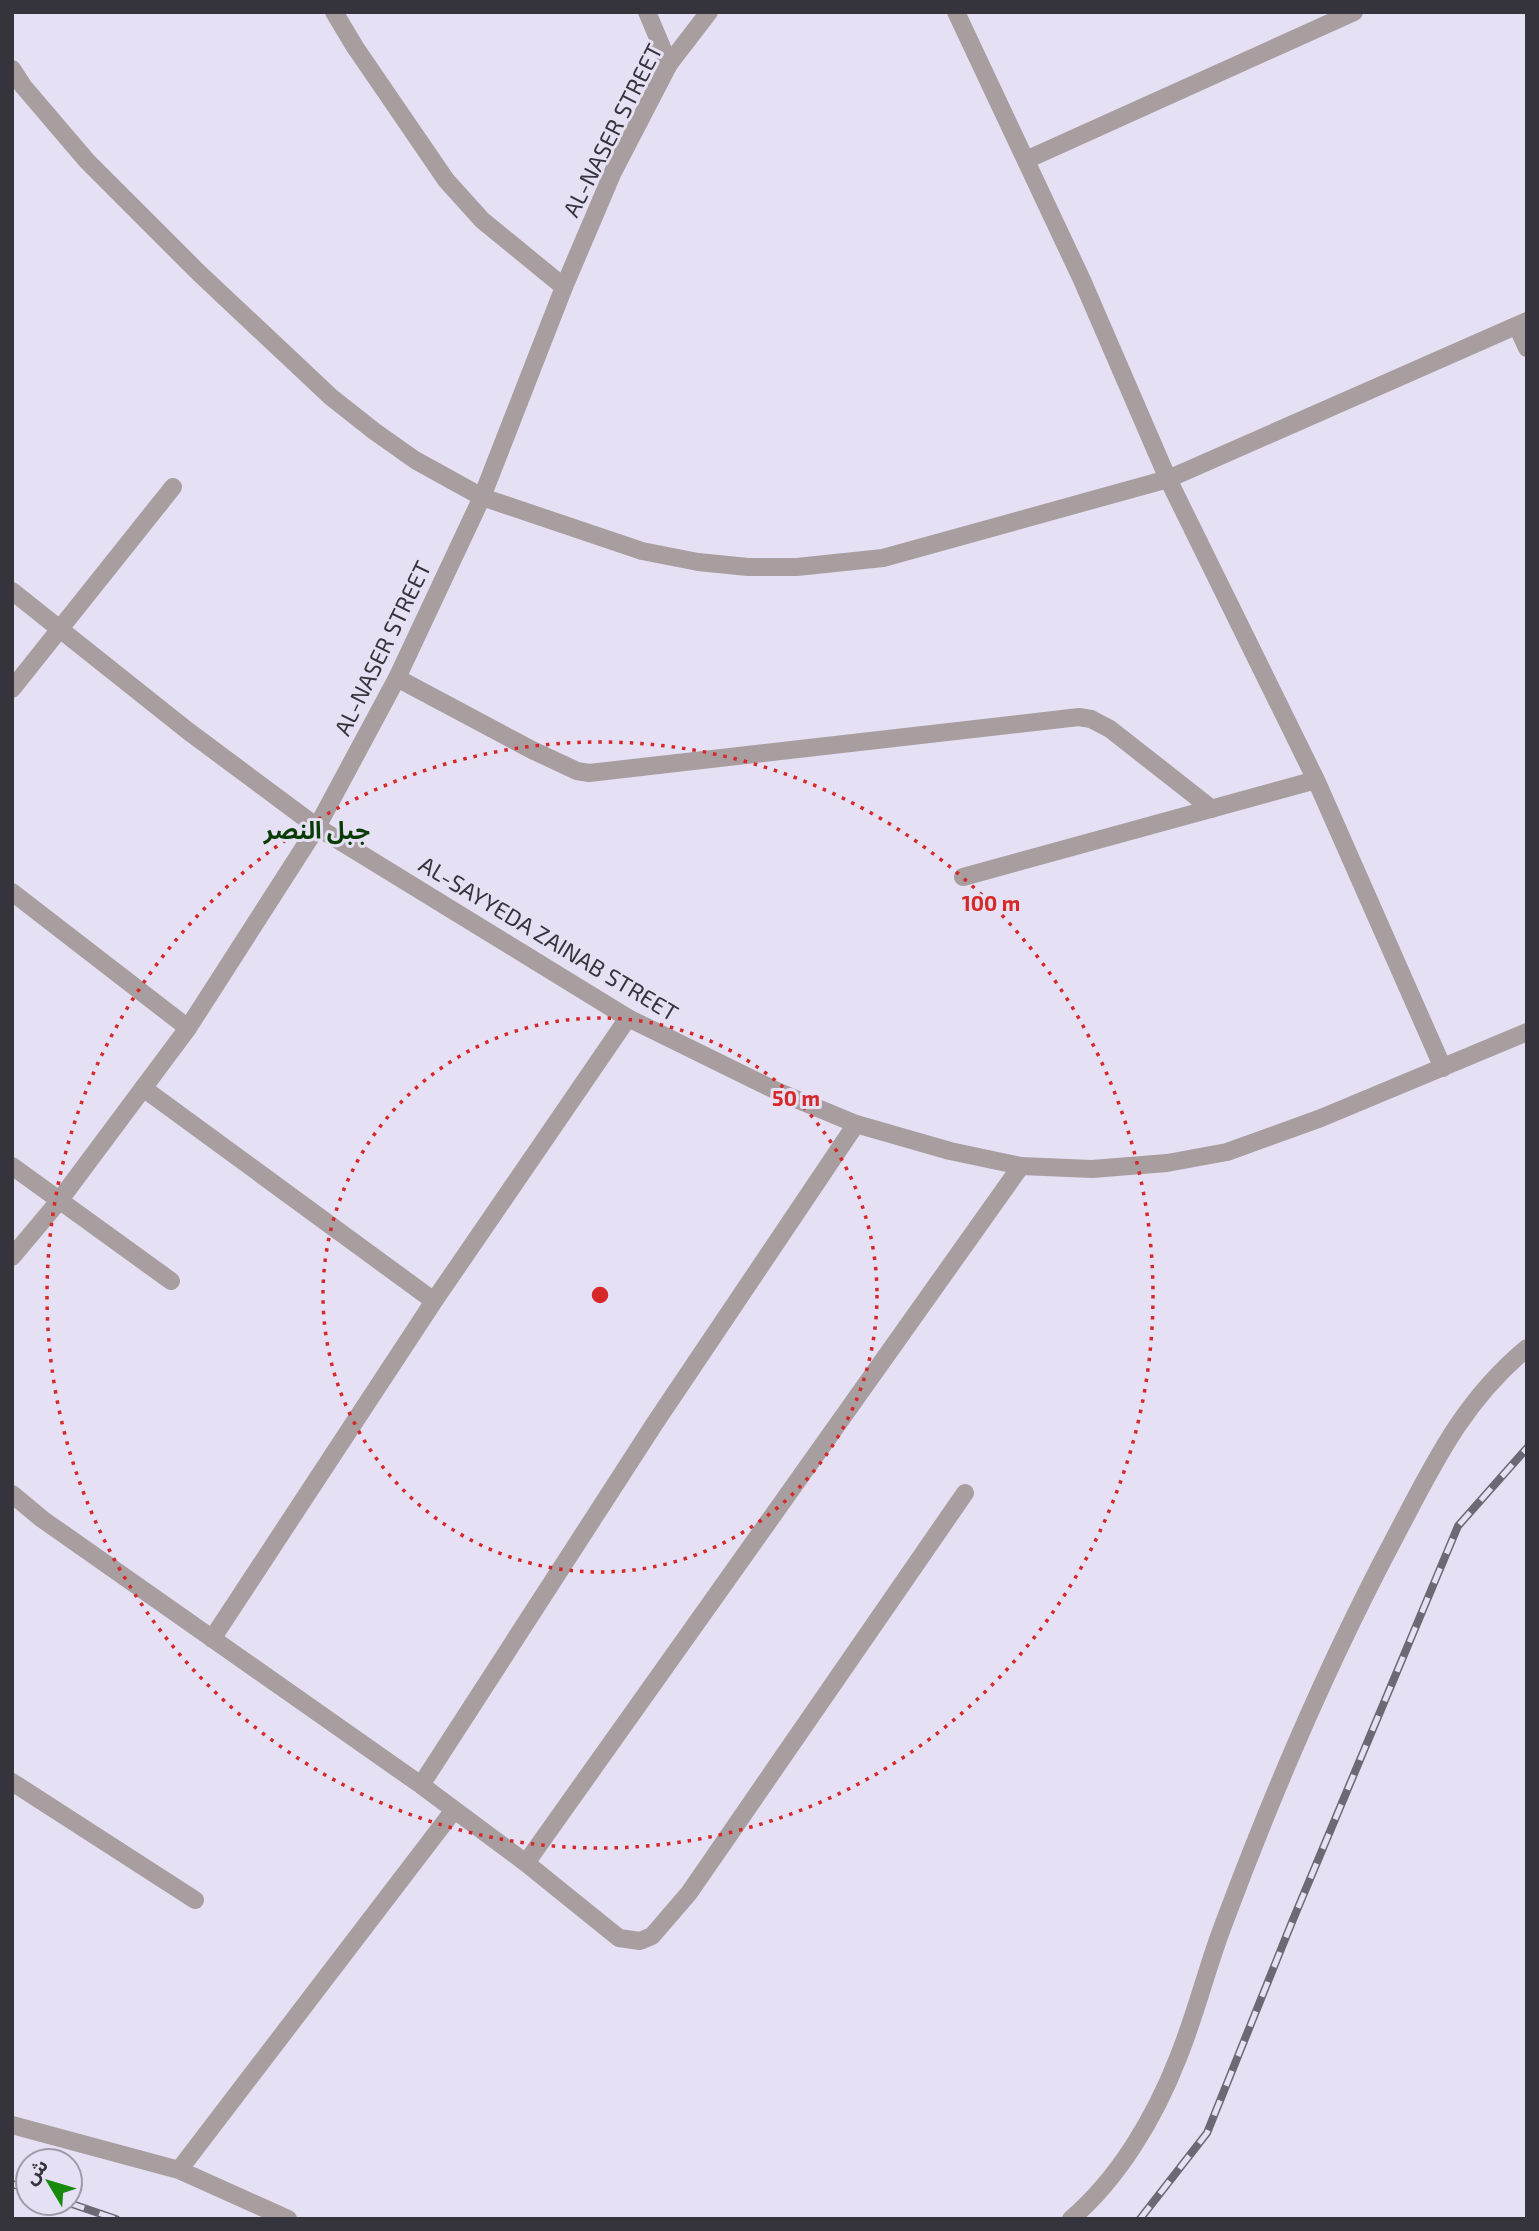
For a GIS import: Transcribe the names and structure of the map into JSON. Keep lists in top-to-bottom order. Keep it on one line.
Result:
{"streets":{"street":["AL-NASER STREET","AL-SAYYEDA ZAINAB STREET"]},"crossings":[["AL-NASER STREET","AL-SAYYEDA ZAINAB STREET"]],"districts":["جبل النصر"],"north":"top left","rings":["100 m","50 m"]}
